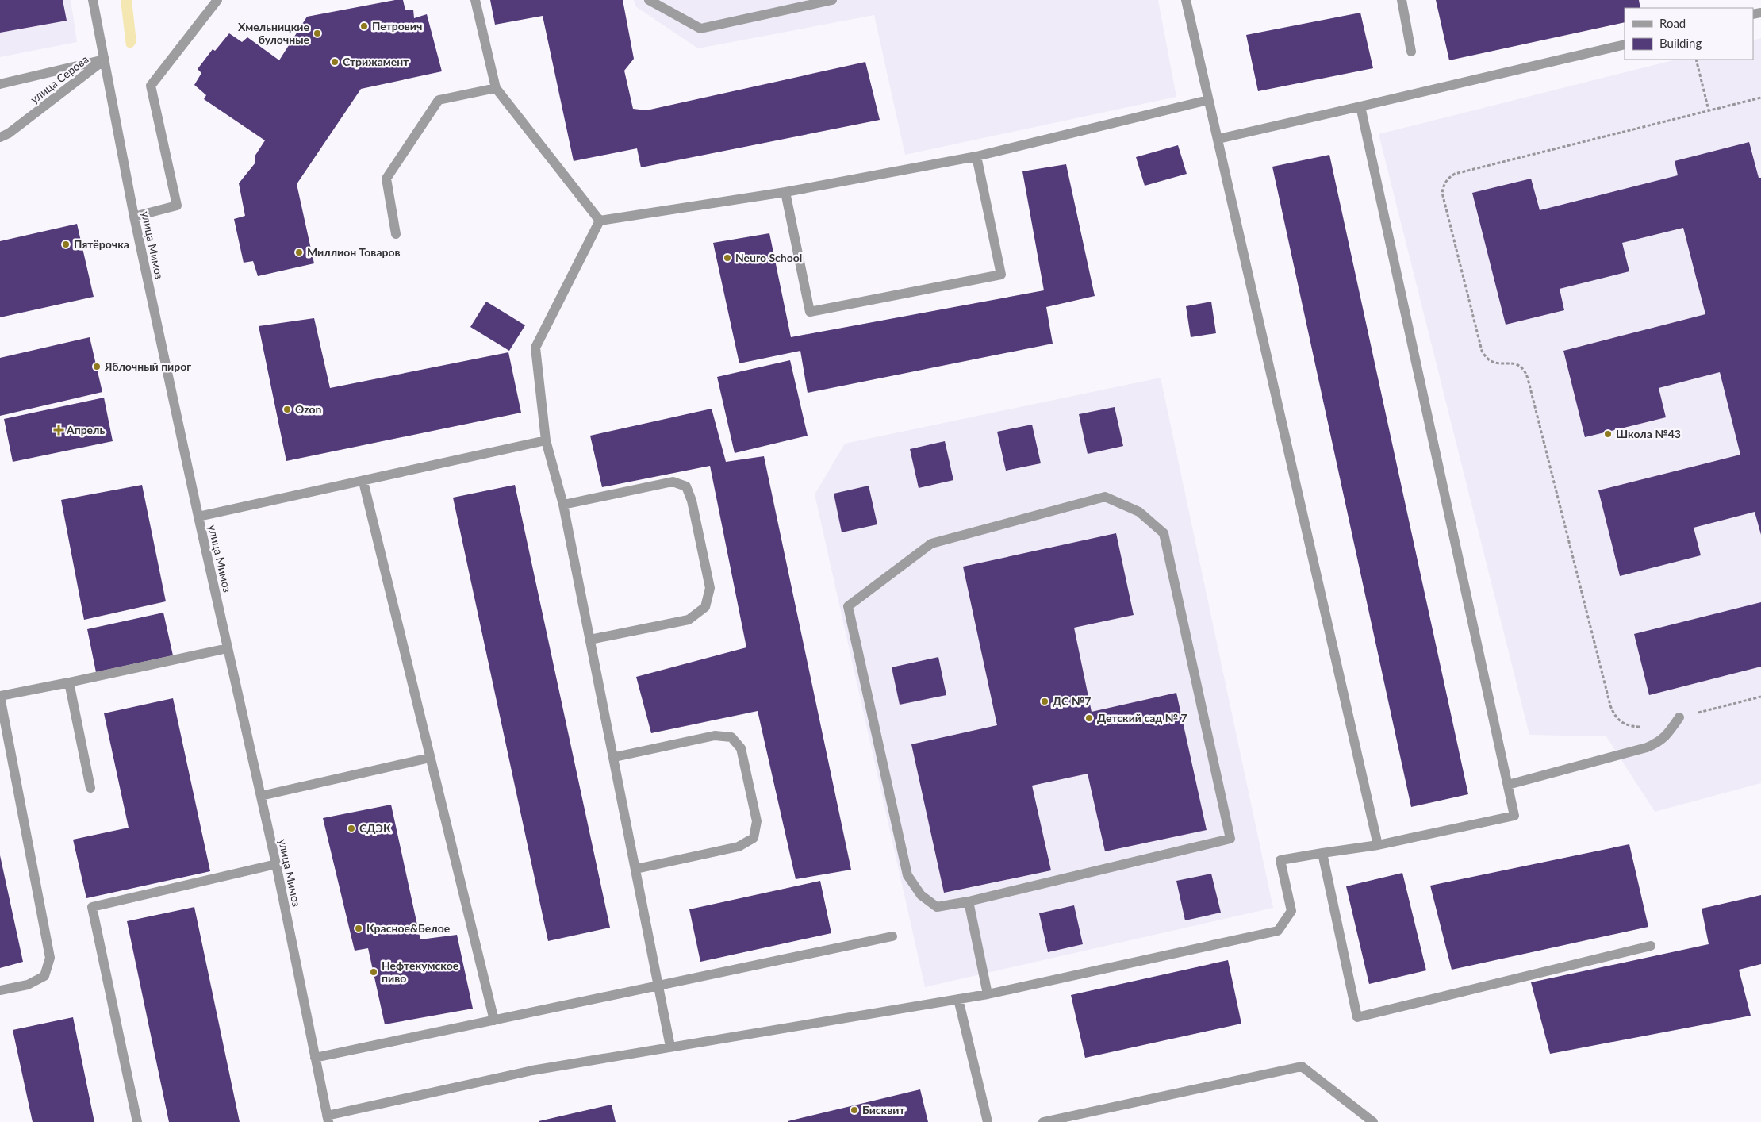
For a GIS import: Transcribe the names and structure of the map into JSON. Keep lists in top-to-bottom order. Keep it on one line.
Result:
{"streets":{"street":["улица Серова","улица Мимоз"]},"crossings":[["улица Серова","улица Мимоз"]],"places":{"other":["Петрович","Хмельницкие булочные","Стрижамент","Пятёрочка","Миллион Товаров","Neuro School","Яблочный пирог","Ozon","Школа №43","ДС №7","Детский сад № 7","СДЭК","Красное&Белое","Нефтекумское пиво","Бисквит"],"health":["Апрель"]},"legend":["Road","Building"]}
